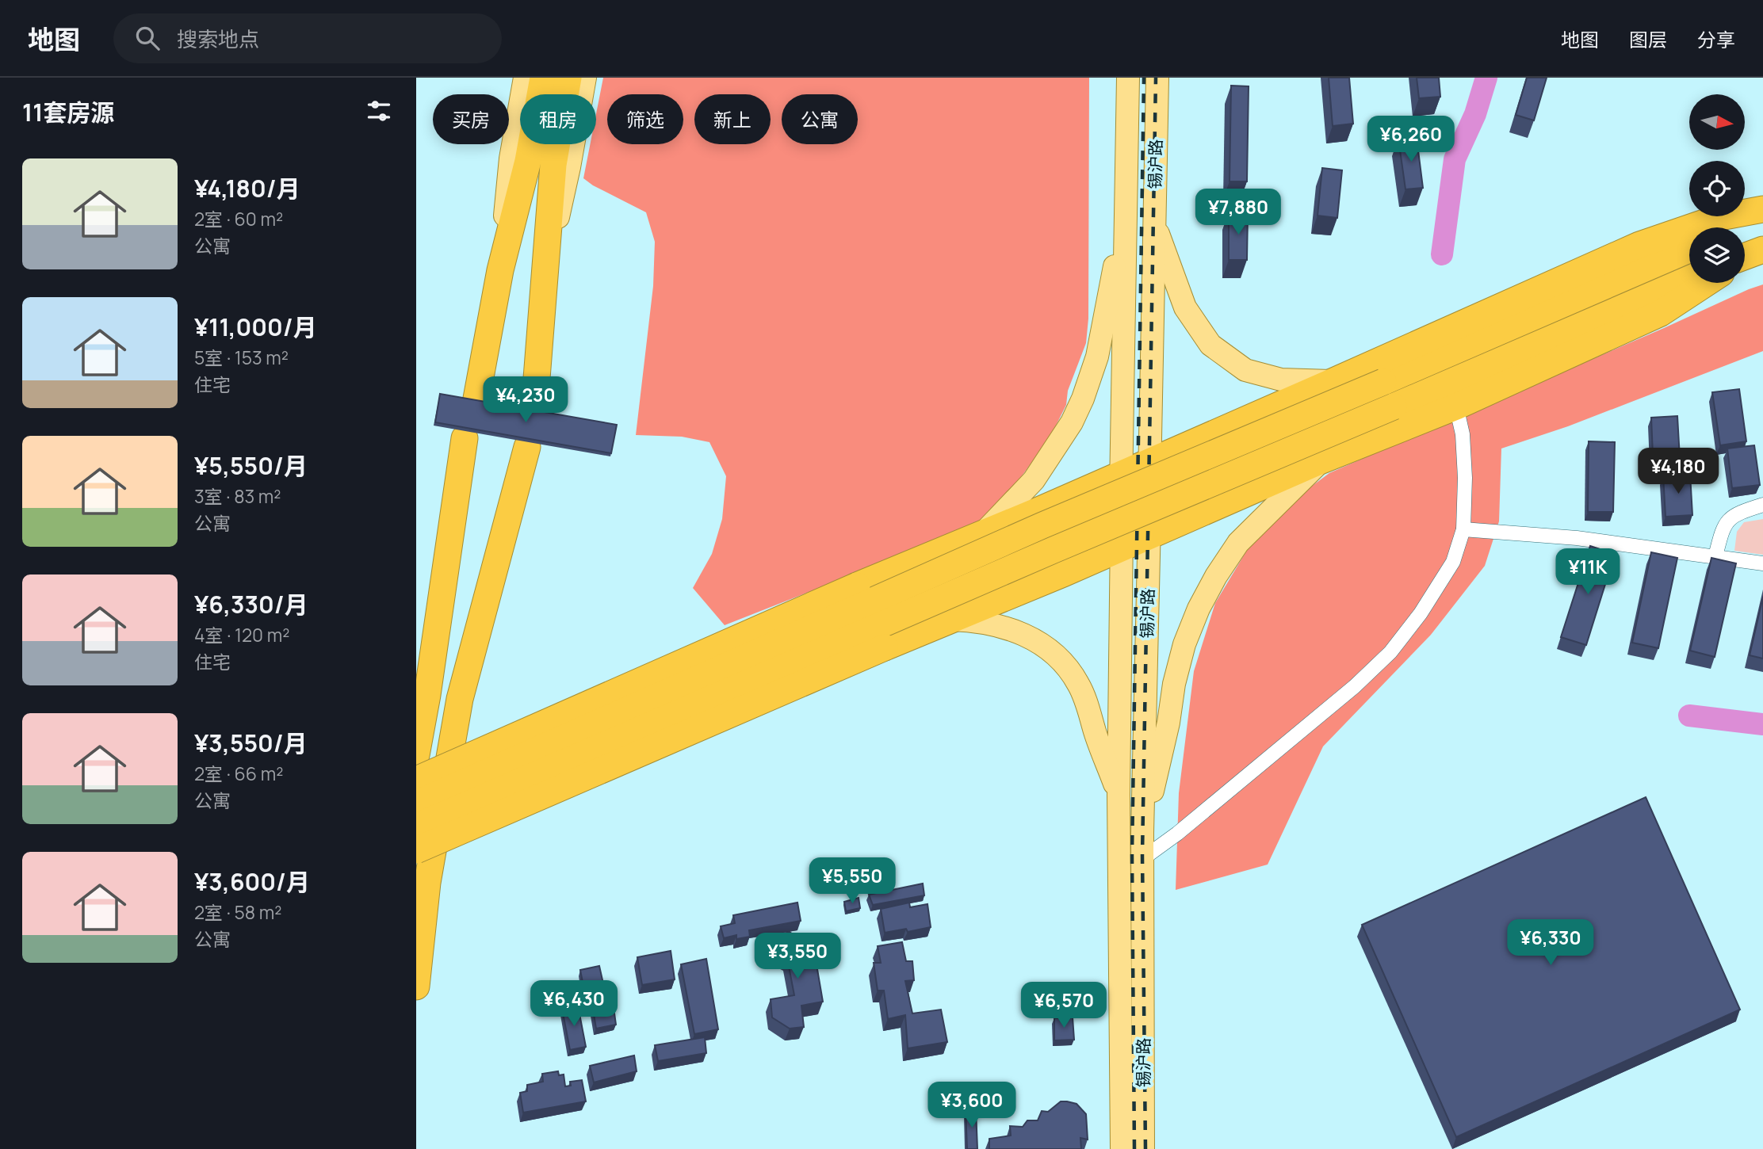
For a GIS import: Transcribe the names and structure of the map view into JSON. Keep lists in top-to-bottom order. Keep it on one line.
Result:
{"streets":{"main road":["锡沪路"]},"north":"right","page":{"header":"地图","search":"搜索地点","nav":["地图","图层","分享"],"heading":"11套房源","chip":["买房","租房","筛选","新上","公寓"],"price":["¥6,260","¥7,880","¥4,230","¥4,180","¥11K","¥5,550","¥6,330","¥3,550","¥6,430","¥6,570","¥3,600"],"list":[{"name":"¥4,180/月","note":"2室 · 60 m² · 公寓"},{"name":"¥11,000/月","note":"5室 · 153 m² · 住宅"},{"name":"¥5,550/月","note":"3室 · 83 m² · 公寓"},{"name":"¥6,330/月","note":"4室 · 120 m² · 住宅"},{"name":"¥3,550/月","note":"2室 · 66 m² · 公寓"},{"name":"¥3,600/月","note":"2室 · 58 m² · 公寓"}]}}
